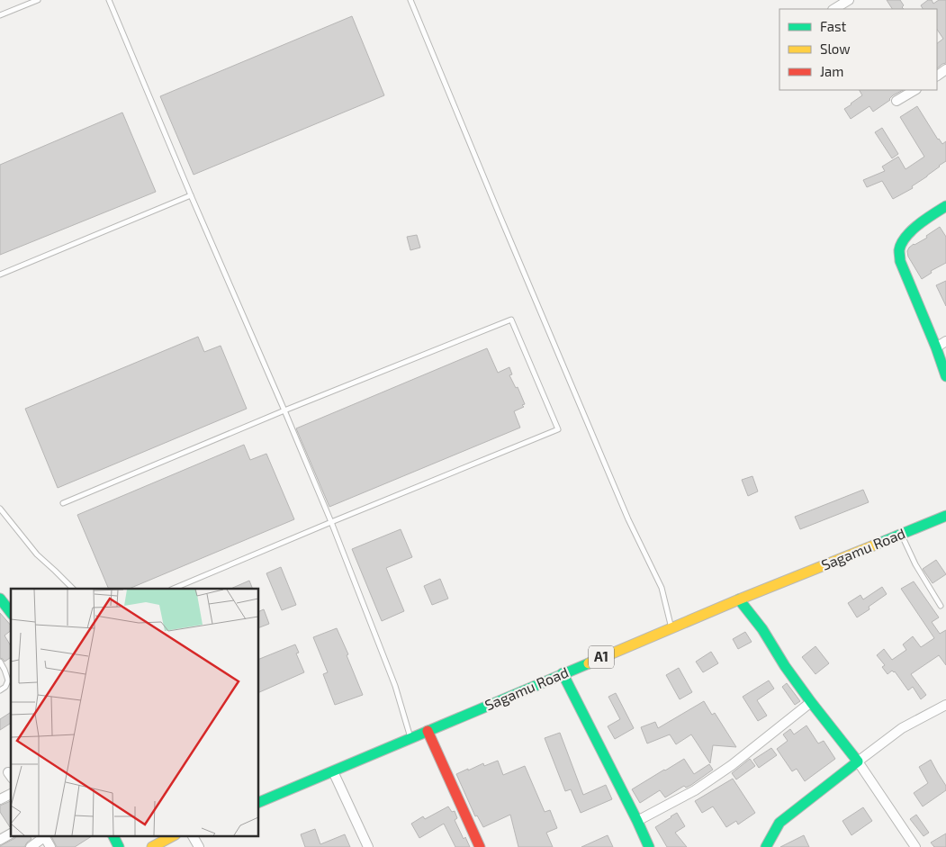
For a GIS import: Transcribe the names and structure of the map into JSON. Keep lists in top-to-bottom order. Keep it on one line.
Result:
{"streets":{"main road":["Sagamu Road","A1"]},"legend":["Fast","Slow","Jam"]}
